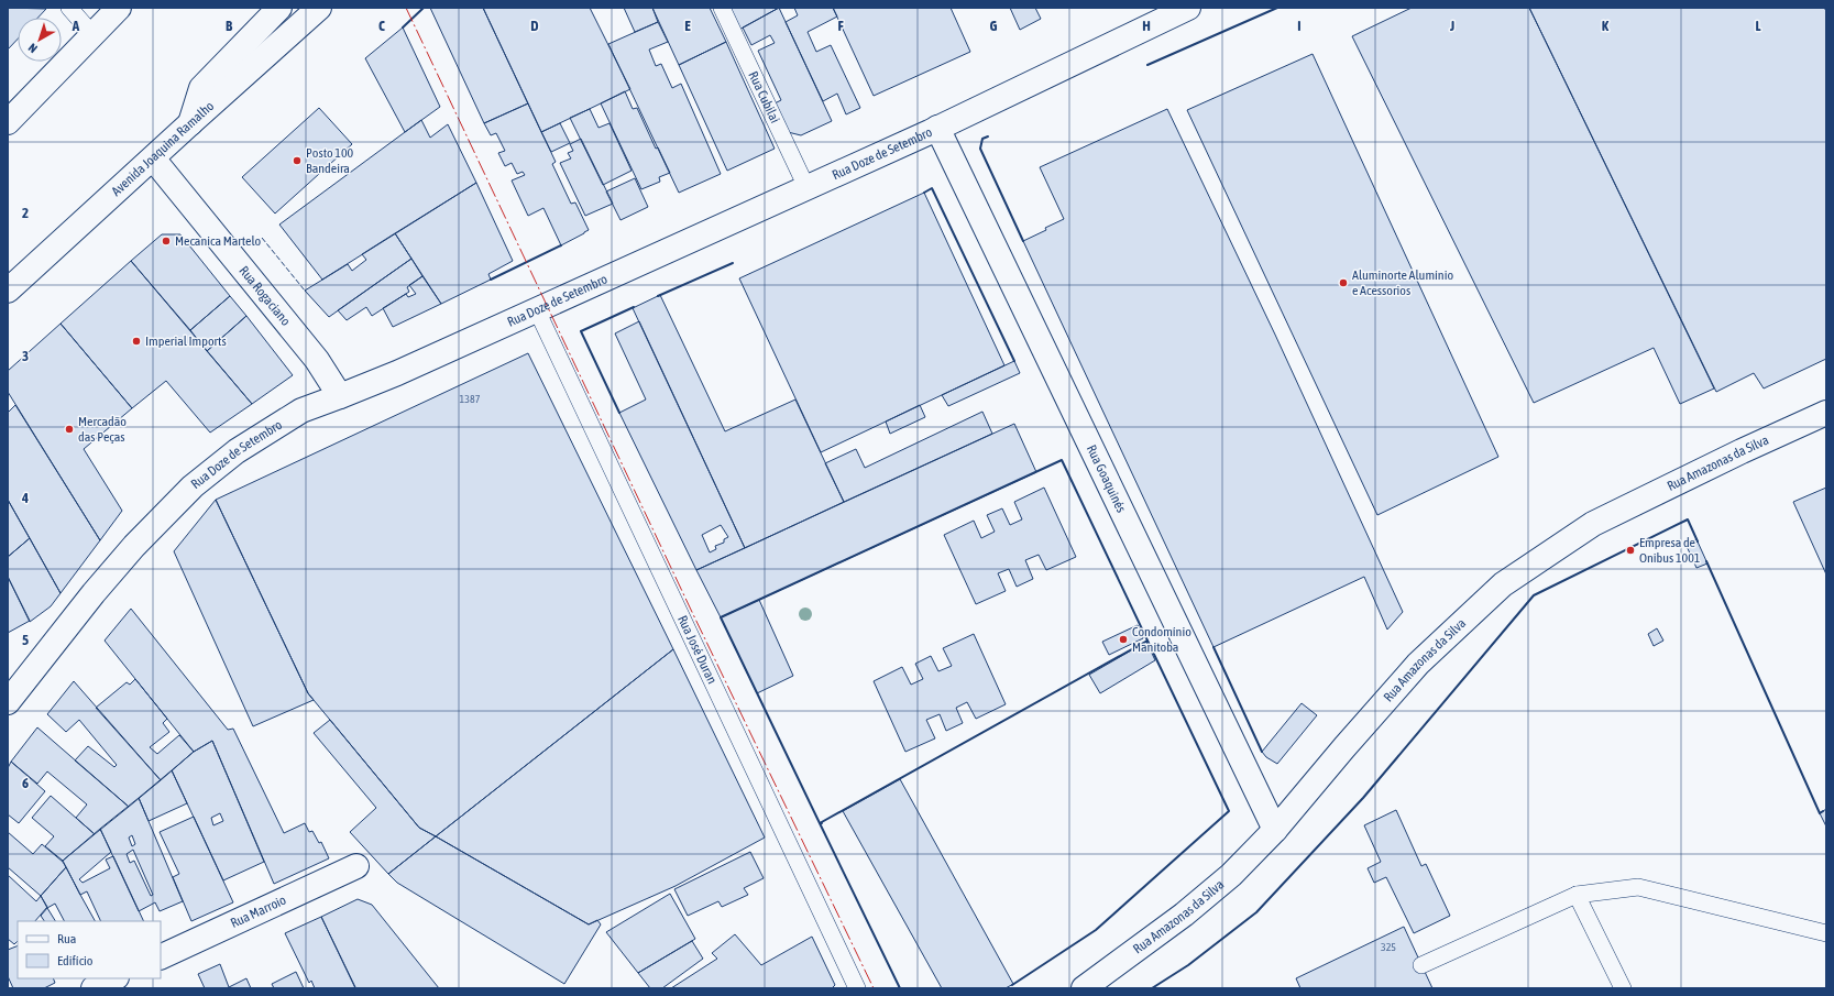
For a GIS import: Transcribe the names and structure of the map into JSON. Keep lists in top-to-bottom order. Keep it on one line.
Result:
{"streets":{"street":["Avenida Joaquina Ramalho","Rua Doze de Setembro","Rua Rogaciano","Rua Amazonas da Silva","Rua Goaquinés","Rua Marroio"],"lane":["Rua Cubilai","Rua José Duran"]},"crossings":[["Rua Cubilai","Rua Doze de Setembro"],["Avenida Joaquina Ramalho","Rua Rogaciano"],["Rua Doze de Setembro","Rua Rogaciano"],["Rua Doze de Setembro","Rua Goaquinés"],["Rua Doze de Setembro","Rua José Duran"],["Rua Amazonas da Silva","Rua Goaquinés"]],"places":["Posto 100 Bandeira","Mecanica Martelo","Aluminorte Alumínio e Acessorios","Imperial Imports","Mercadão das Peças","Empresa de Onibus 1001","Condomínio Manitoba"],"house_numbers":["1387","325"],"legend":["Rua","Edifício"],"north":"bottom left","grid":{"columns":["A","B","C","D","E","F","G","H","I","J","K","L"],"rows":["2","3","4","5","6"]}}
